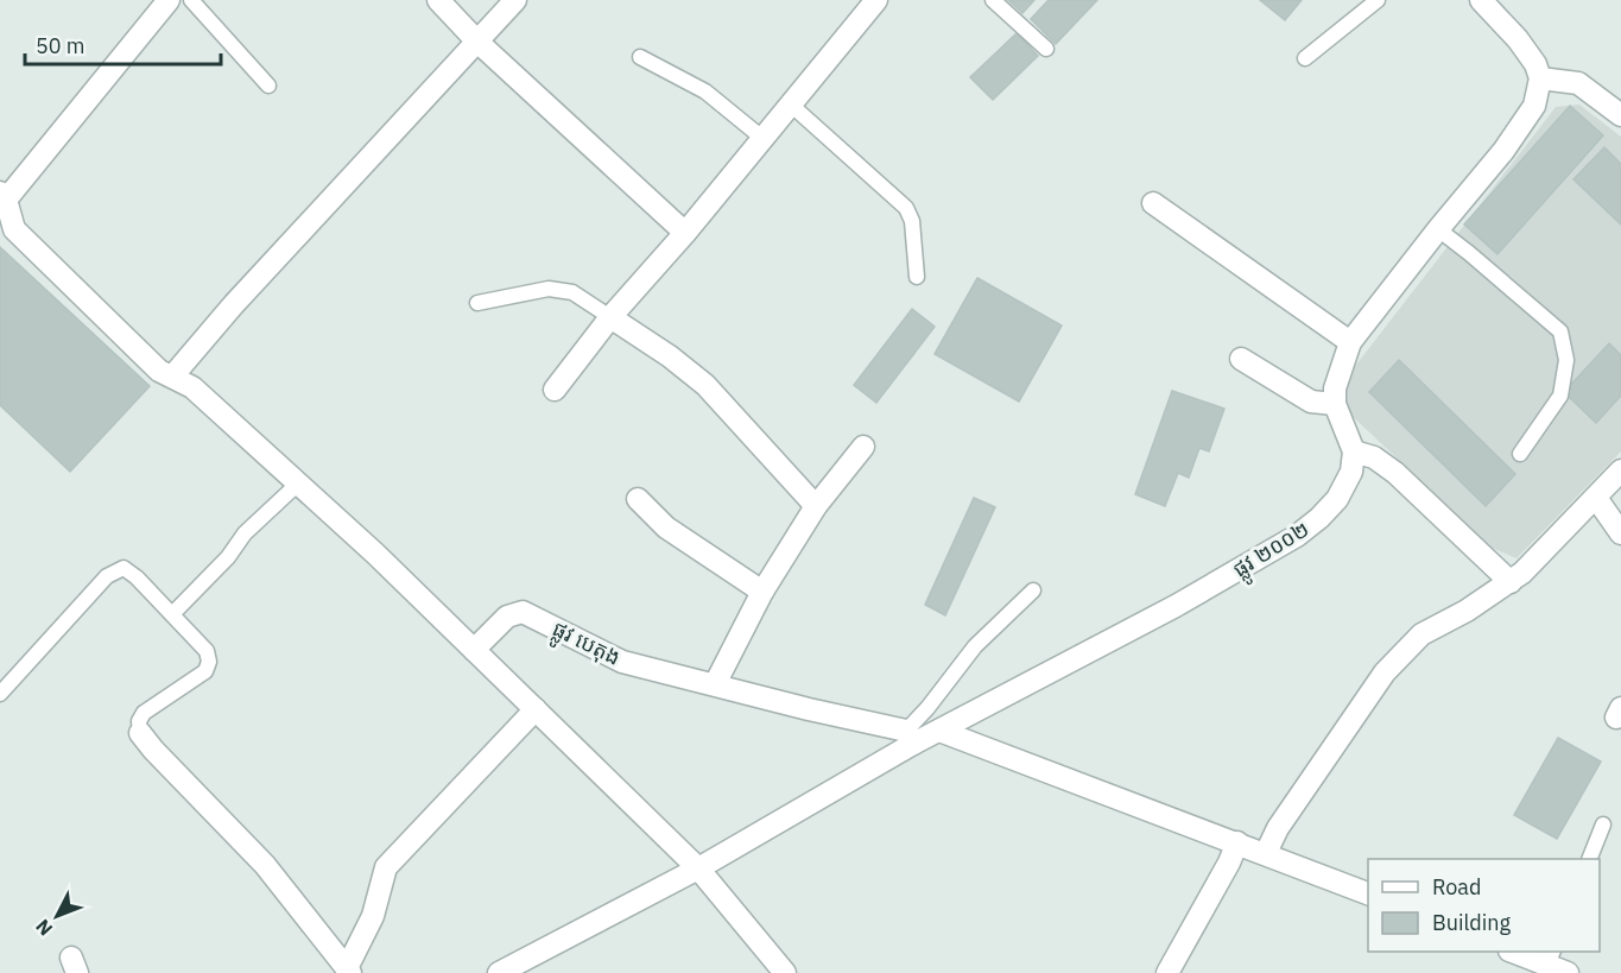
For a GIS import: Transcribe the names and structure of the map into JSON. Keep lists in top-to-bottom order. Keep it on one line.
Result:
{"streets":{"street":["ផ្លូវ ២០០២","ផ្លូវ បេតុង"]},"legend":["Road","Building"],"scale_bar":"50 m","north":"bottom left"}
